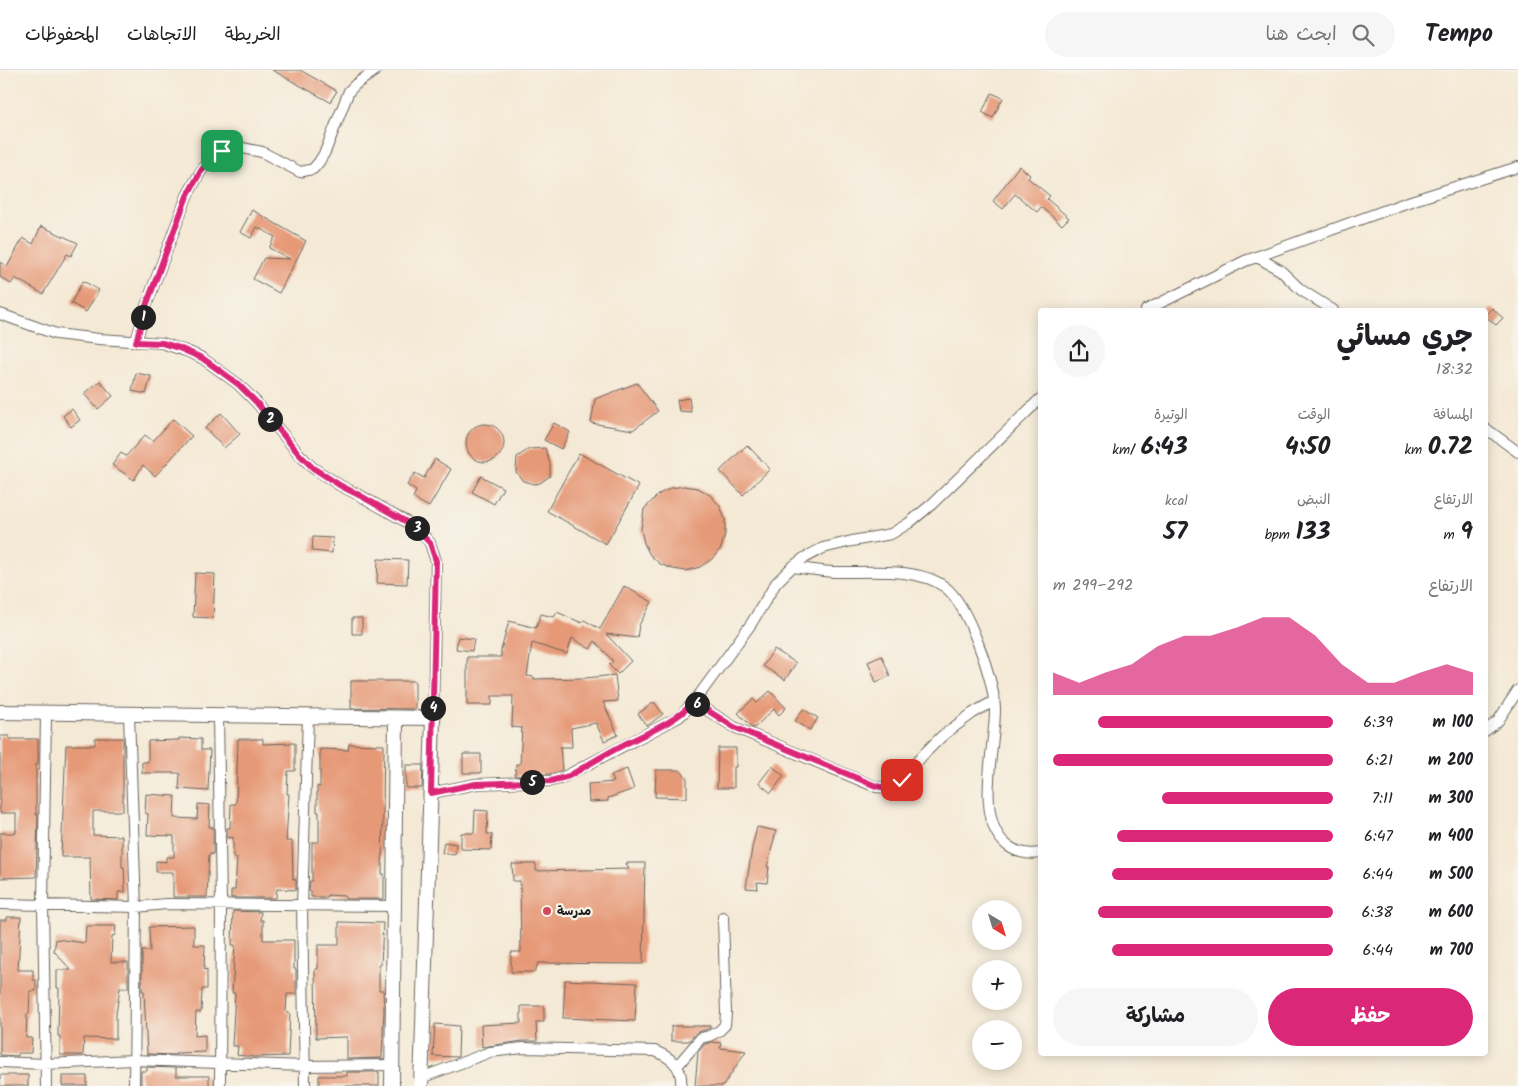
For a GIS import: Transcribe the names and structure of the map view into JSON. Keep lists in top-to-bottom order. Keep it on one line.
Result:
{"places":["مدرسة"],"north":"bottom right","page":{"header":"Tempo","search":"ابحث هنا","nav":["الخريطة","الاتجاهات","المحفوظات"],"pins":["1","2","3","6","4","5"],"heading":["جري مسائي","18:32"],"stats":[["المسافة","0.72 km"],["الوقت","4:50"],["الوتيرة","6:43 /km"],["الارتفاع","9 m"],["النبض","133 bpm"],["kcal","57"]],"chart":["الارتفاع","292–299 m"],"list":[{"name":"100 m","note":"6:39"},{"name":"200 m","note":"6:21"},{"name":"300 m","note":"7:11"},{"name":"400 m","note":"6:47"},{"name":"500 m","note":"6:44"},{"name":"600 m","note":"6:38"},{"name":"700 m","note":"6:44"}],"map_buttons":["+","−"],"buttons":["حفظ","مشاركة"]}}
